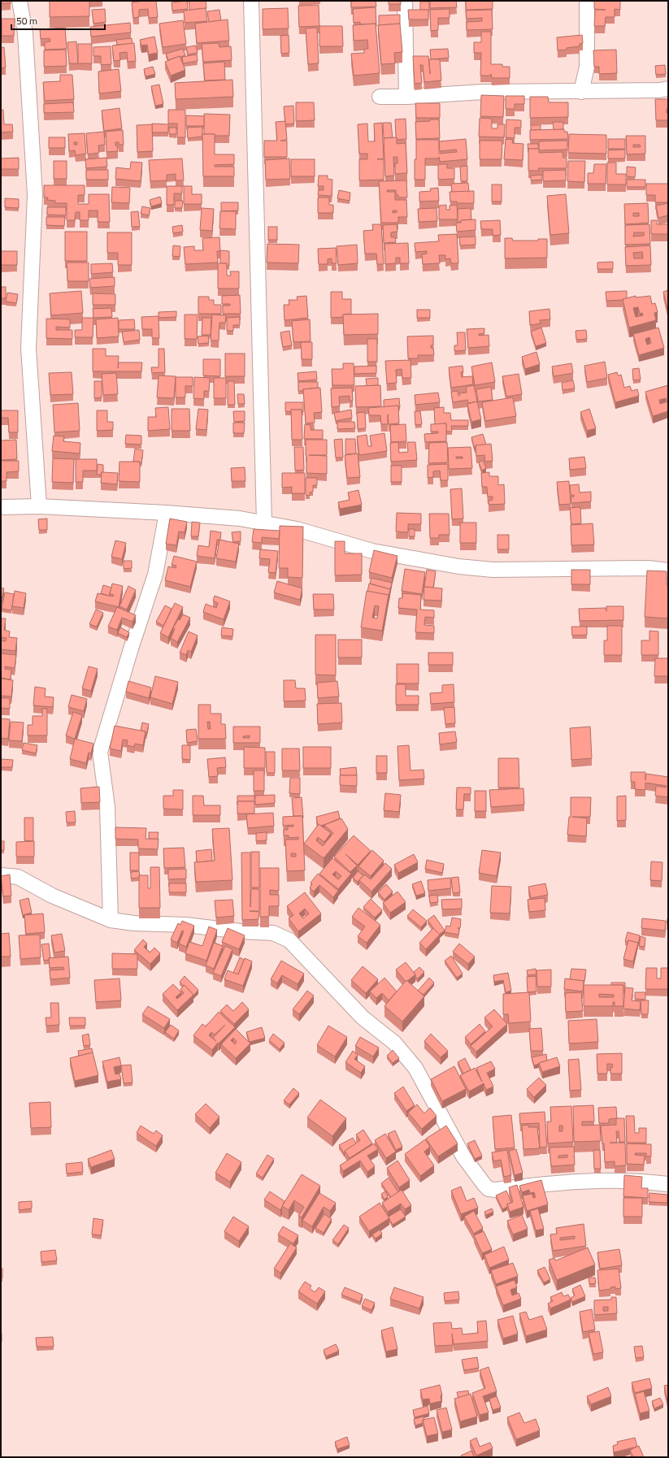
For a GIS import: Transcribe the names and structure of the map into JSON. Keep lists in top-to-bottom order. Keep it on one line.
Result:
{"scale_bar":"50 m"}
